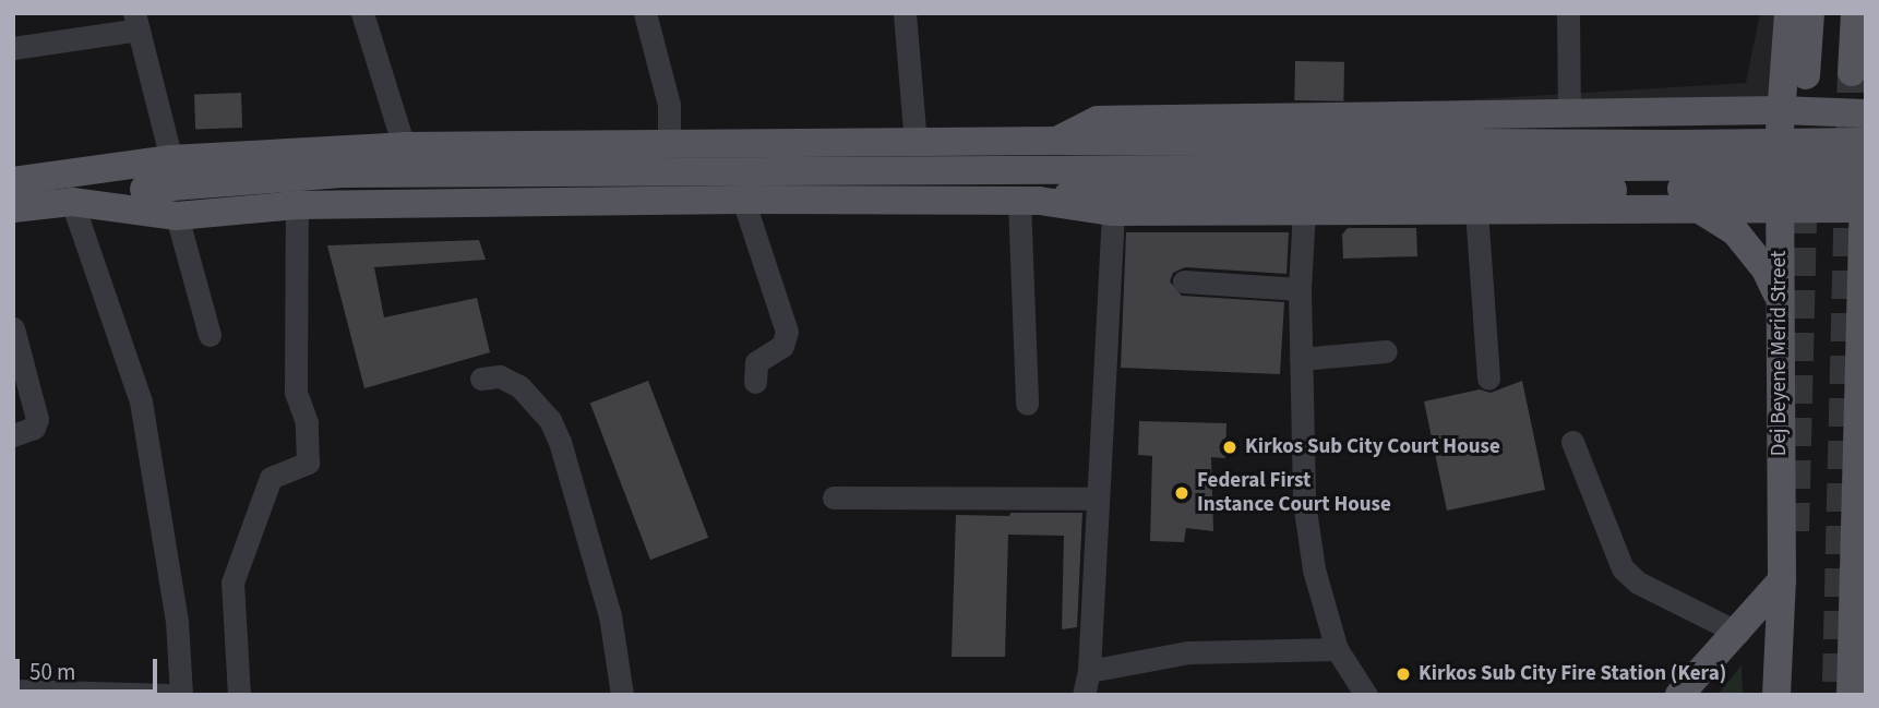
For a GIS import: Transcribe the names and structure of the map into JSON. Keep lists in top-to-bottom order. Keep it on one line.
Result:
{"streets":{"main road":["Dej Beyene Merid Street"]},"places":["Kirkos Sub City Court House","Federal First Instance Court House","Kirkos Sub City Fire Station (Kera)"],"scale_bar":"50 m"}
